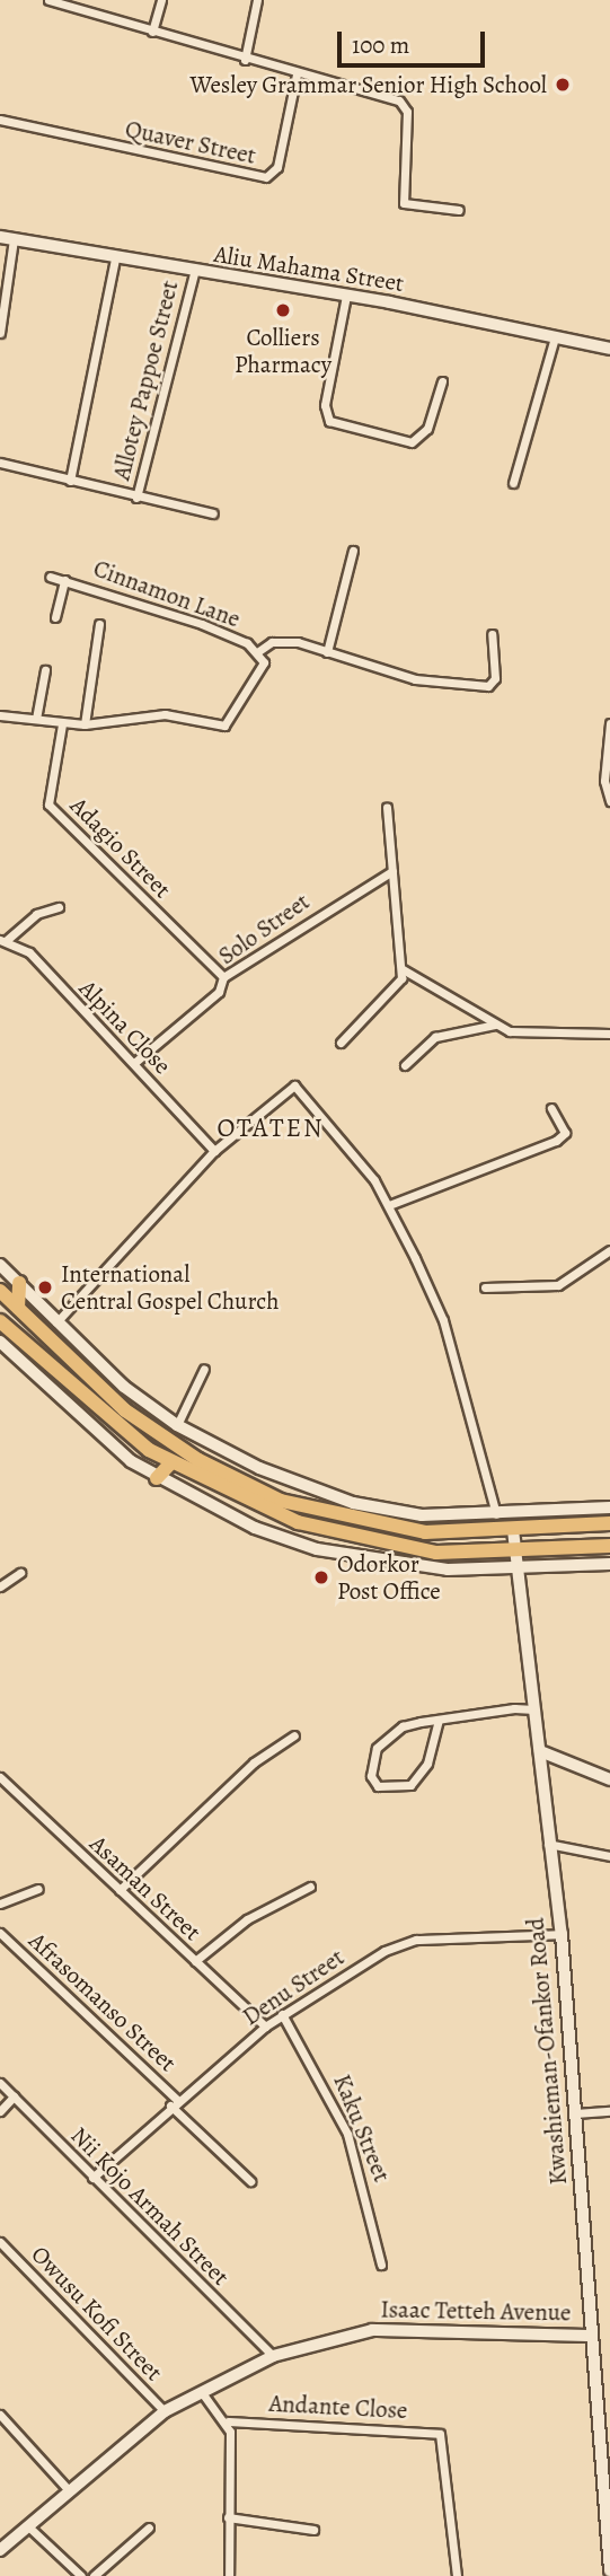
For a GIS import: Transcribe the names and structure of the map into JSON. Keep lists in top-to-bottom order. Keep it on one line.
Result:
{"streets":{"street":["Quaver Street","Aliu Mahama Street","Allotey Pappoe Street","Cinnamon Lane","Adagio Street","Solo Street","Alpina Close","Asaman Street","Denu Street","Afrasomanso Street","Kwashieman-Ofankor Road","Kaku Street","Nii Kojo Armah Street","Isaac Tetteh Avenue","Owusu Kofi Street","Andante Close"]},"crossings":[["Aliu Mahama Street","Allotey Pappoe Street"],["Adagio Street","Solo Street"],["Solo Street","Alpina Close"],["Asaman Street","Denu Street"],["Denu Street","Afrasomanso Street"],["Denu Street","Kwashieman-Ofankor Road"],["Denu Street","Kaku Street"],["Denu Street","Nii Kojo Armah Street"],["Kwashieman-Ofankor Road","Isaac Tetteh Avenue"],["Nii Kojo Armah Street","Isaac Tetteh Avenue"],["Isaac Tetteh Avenue","Owusu Kofi Street"]],"districts":["OTATEN"],"places":["Wesley Grammar Senior High School","Colliers Pharmacy","International Central Gospel Church","Odorkor Post Office"],"scale_bar":"100 m"}
